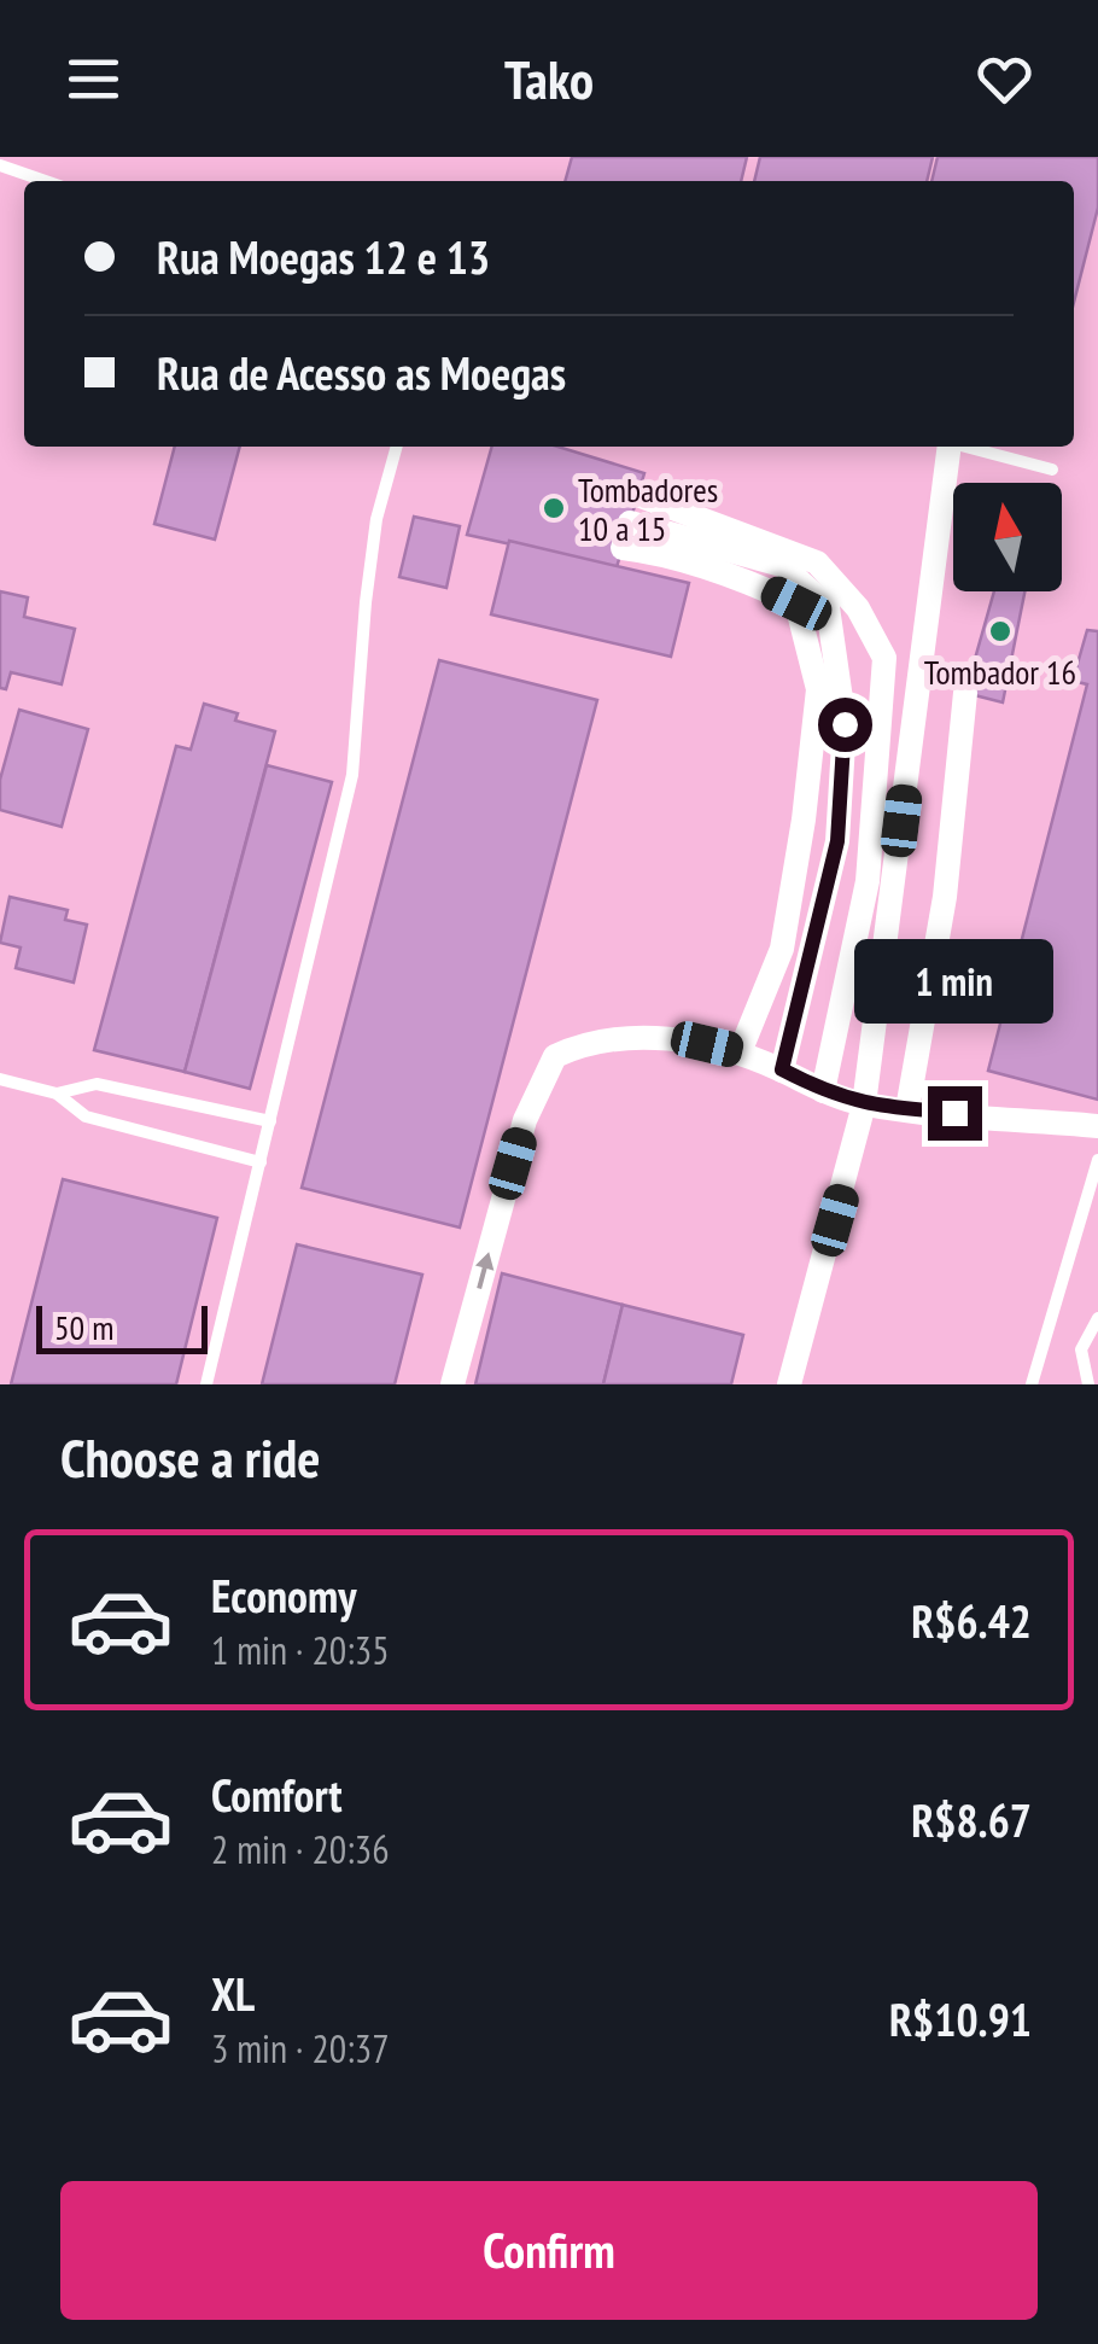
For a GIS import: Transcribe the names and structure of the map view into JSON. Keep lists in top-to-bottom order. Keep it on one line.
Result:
{"places":["Tombadores 10 a 15","Tombador 16"],"scale_bar":"50 m","north":"top","page":{"header":"Tako","banner":["Rua Moegas 12 e 13","Rua de Acesso as Moegas"],"bubble":"1 min","scale":"50 m","heading":"Choose a ride","list":[{"name":"Economy","note":"1 min · 20:35","value":"R$6.42"},{"name":"Comfort","note":"2 min · 20:36","value":"R$8.67"},{"name":"XL","note":"3 min · 20:37","value":"R$10.91"}],"buttons":"Confirm"}}
